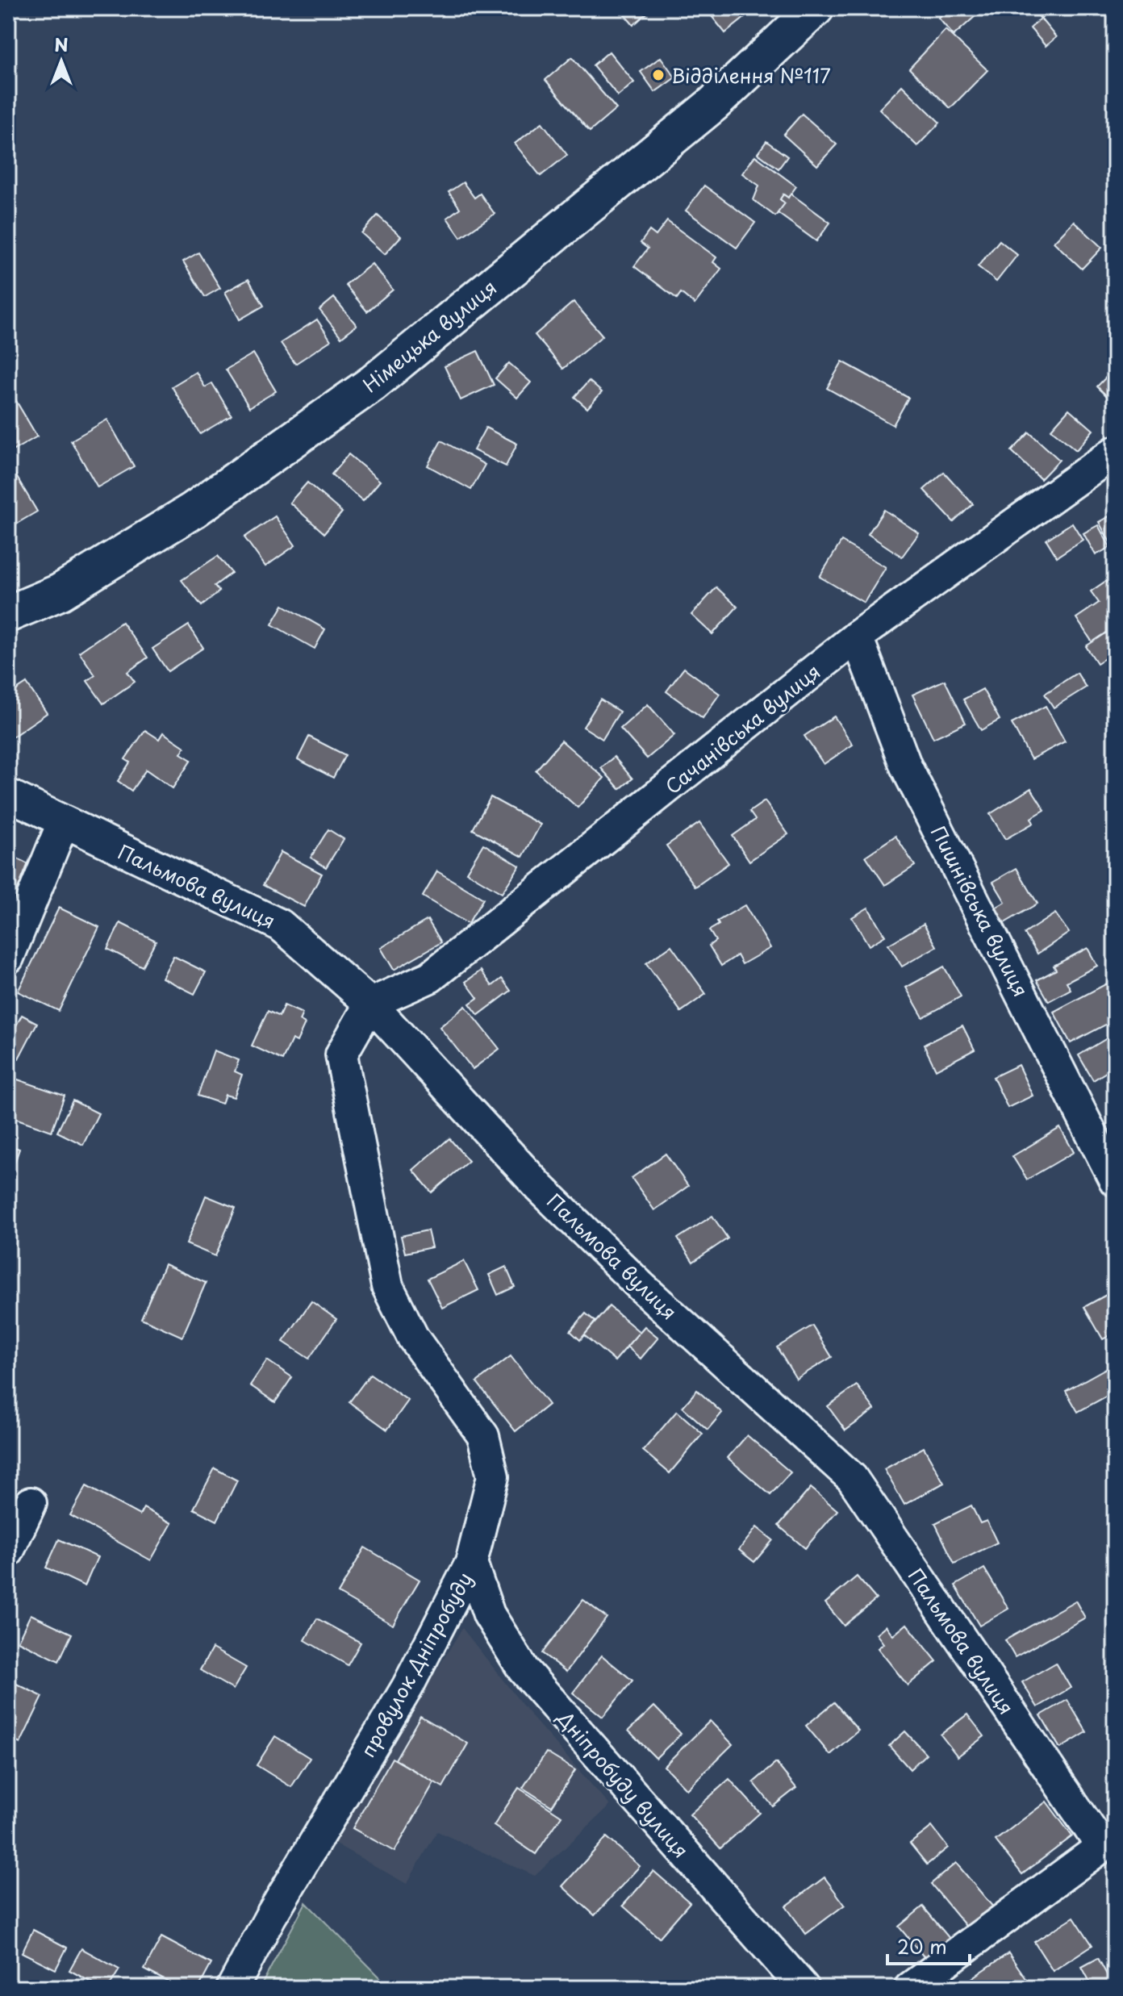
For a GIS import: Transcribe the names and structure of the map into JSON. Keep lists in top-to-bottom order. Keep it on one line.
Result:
{"streets":{"main road":["Німецька вулиця"],"street":["Сачанівська вулиця","Пальмова вулиця","Пишнівська вулиця","провулок Дніпробуду","Дніпробуду вулиця"]},"crossings":[["Сачанівська вулиця","Пальмова вулиця"],["Сачанівська вулиця","Пишнівська вулиця"],["Сачанівська вулиця","провулок Дніпробуду"],["Пальмова вулиця","провулок Дніпробуду"],["провулок Дніпробуду","Дніпробуду вулиця"]],"places":["Відділення №117"],"scale_bar":"20 m","north":"top"}
